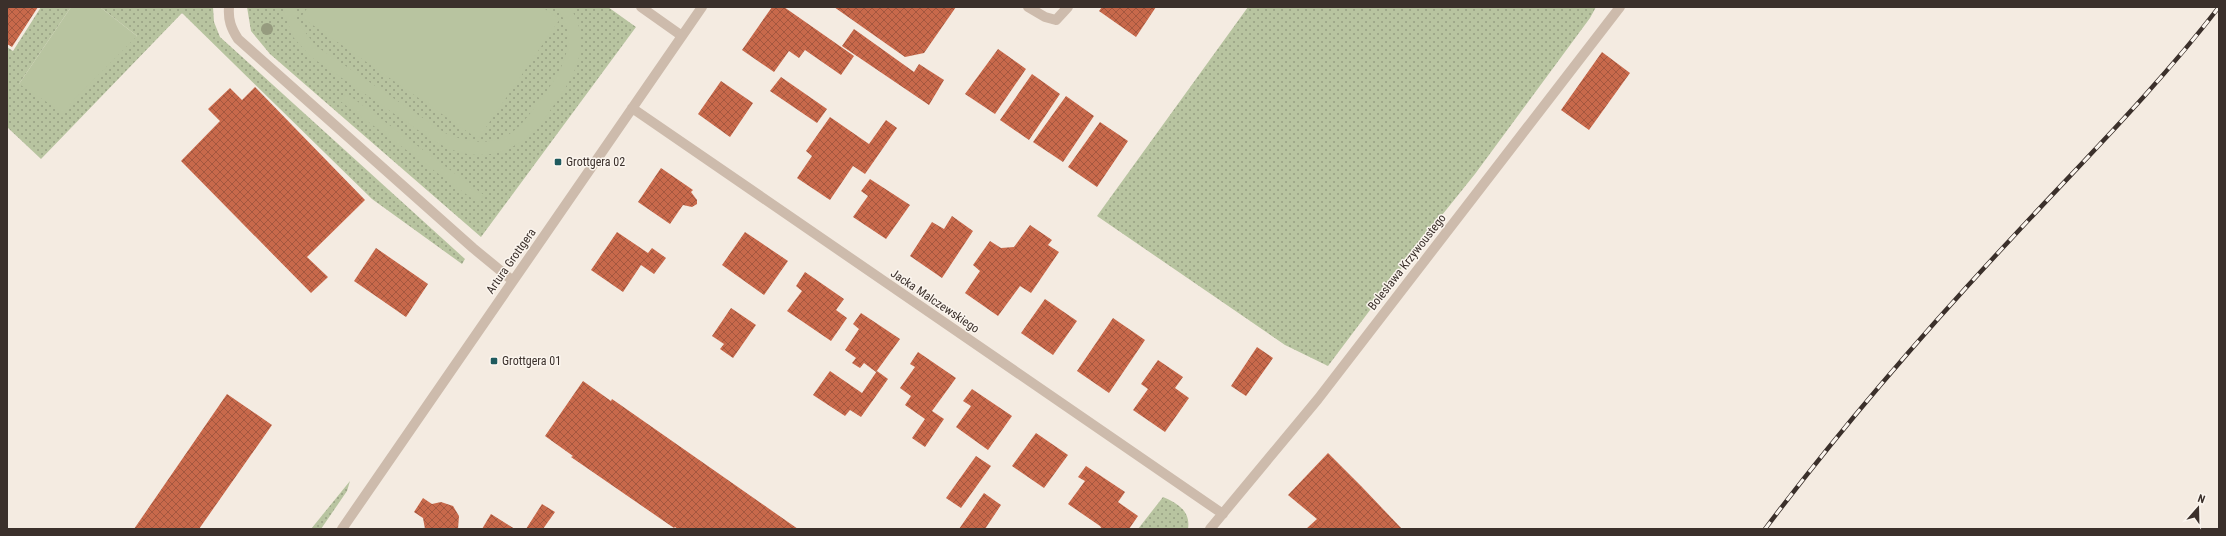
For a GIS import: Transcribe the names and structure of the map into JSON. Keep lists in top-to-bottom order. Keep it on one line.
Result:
{"streets":{"street":["Artura Grottgera","Bolesława Krzywoustego","Jacka Malczewskiego"]},"crossings":[["Artura Grottgera","Jacka Malczewskiego"],["Bolesława Krzywoustego","Jacka Malczewskiego"]],"places":{"transit":["Grottgera 02","Grottgera 01"]},"north":"top"}
